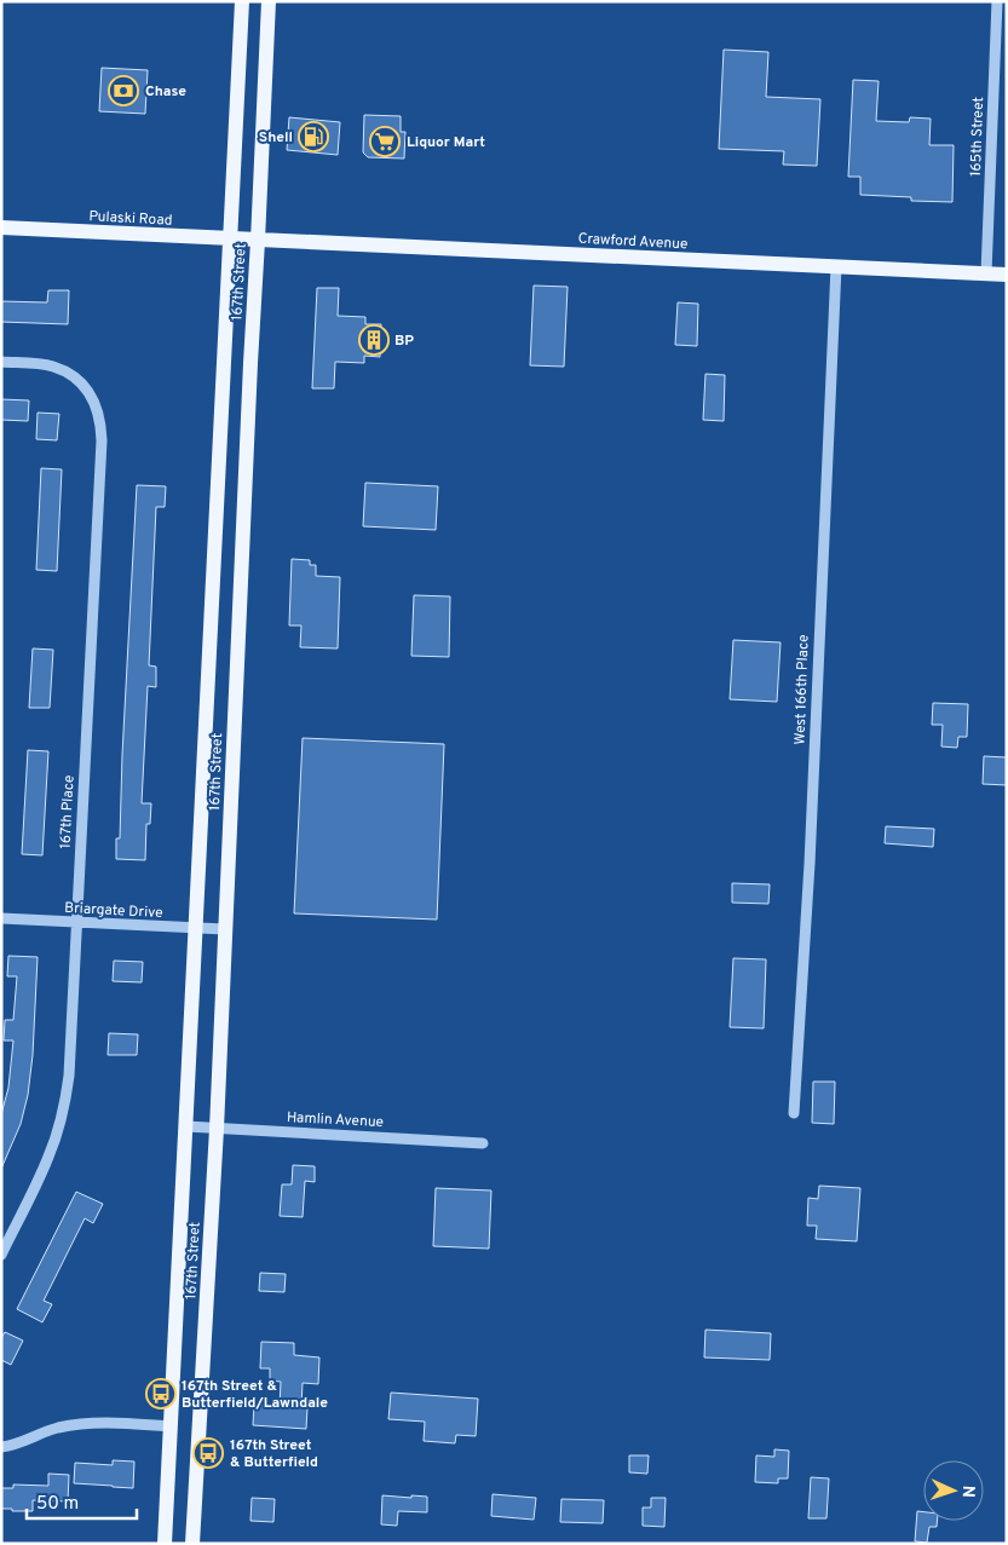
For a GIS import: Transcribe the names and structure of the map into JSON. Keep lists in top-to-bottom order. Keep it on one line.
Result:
{"streets":{"main road":["Pulaski Road","Crawford Avenue","167th Street"],"street":["165th Street","West 166th Place","167th Place","Briargate Drive","Hamlin Avenue"]},"crossings":[["165th Street","Crawford Avenue"],["Pulaski Road","Crawford Avenue"],["Pulaski Road","167th Street"],["Crawford Avenue","167th Street"],["Crawford Avenue","West 166th Place"],["167th Street","Briargate Drive"],["167th Street","Hamlin Avenue"],["167th Place","Briargate Drive"]],"places":{"bank":["Chase"],"fuel station":["Shell"],"supermarket":["Liquor Mart"],"building":["BP"],"bus stop":["167th Street & Butterfield/Lawndale","167th Street & Butterfield"]},"scale_bar":"50 m","north":"right"}
